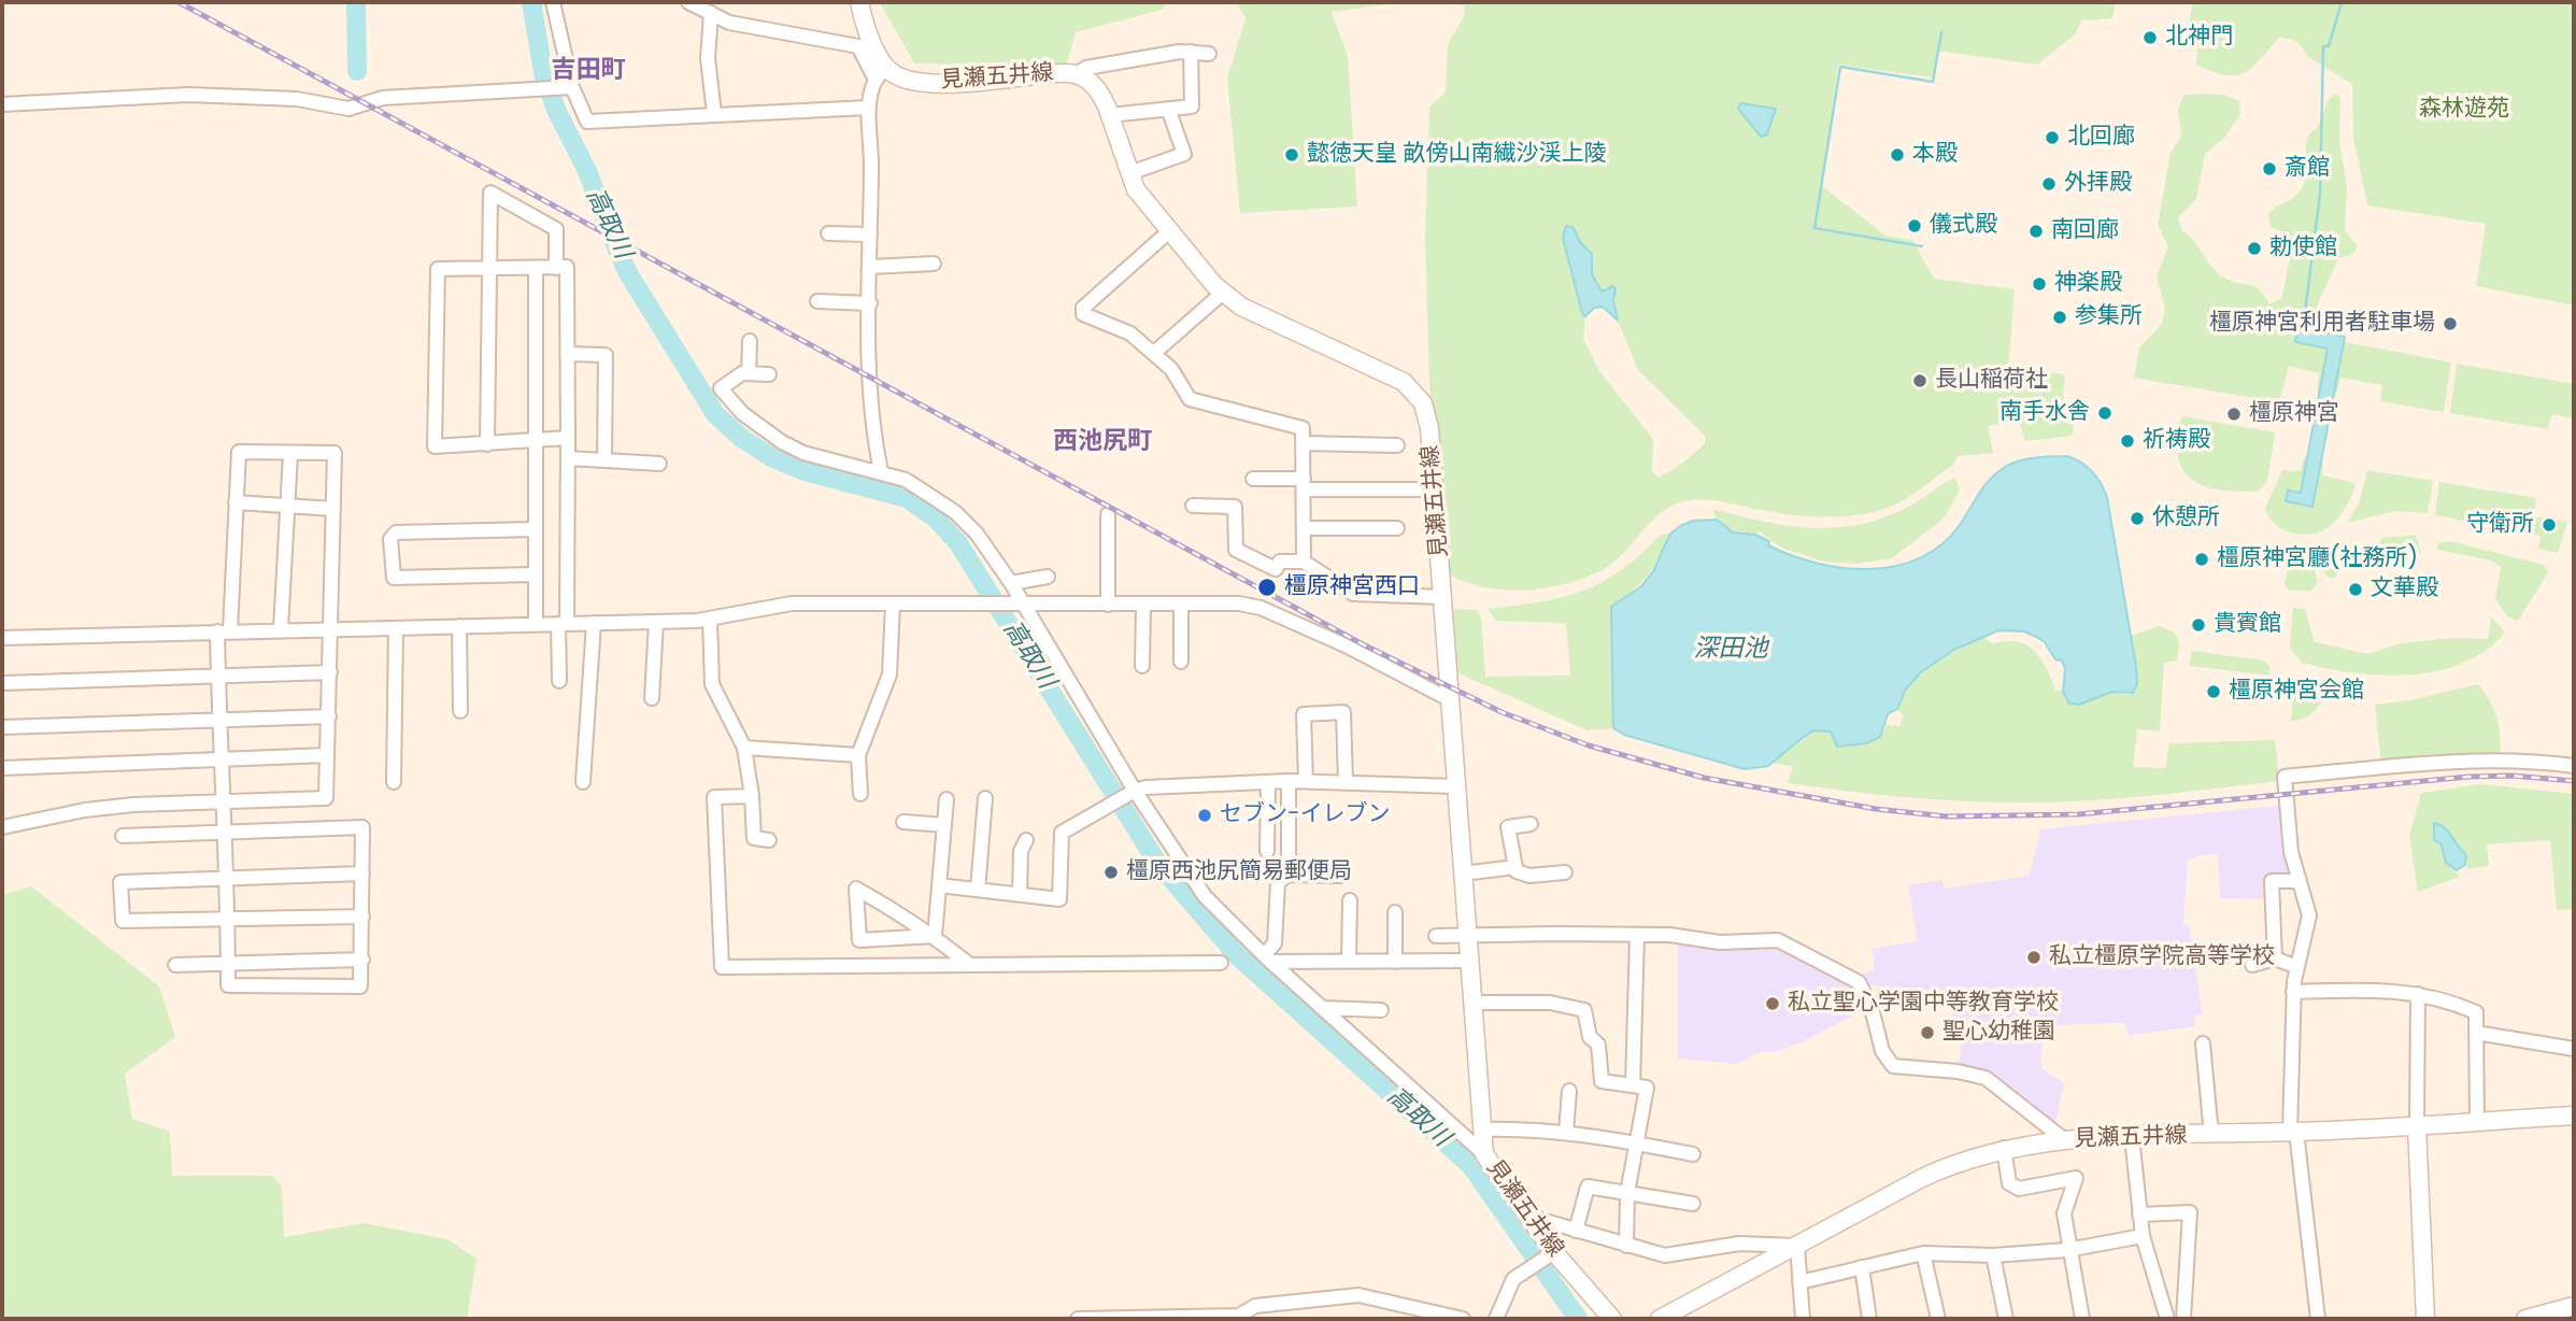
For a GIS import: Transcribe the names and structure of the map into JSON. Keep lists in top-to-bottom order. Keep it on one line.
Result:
{"streets":{"main road":["見瀬五井線"]},"districts":["吉田町","西池尻町"],"water":["高取川","深田池"],"parks":["森林遊苑"],"places":["北神門","北回廊","懿徳天皇 畝傍山南繊沙渓上陵","本殿","斎館","外拝殿","儀式殿","南回廊","勅使館","神楽殿","参集所","橿原神宮利用者駐車場","長山稲荷社","南手水舎","橿原神宮","祈祷殿","休憩所","守衛所","橿原神宮廳(社務所)","橿原神宮西口","文華殿","貴賓館","橿原神宮会館","セブン-イレブン","橿原西池尻簡易郵便局","私立橿原学院高等学校","私立聖心学園中等教育学校","聖心幼稚園"]}
